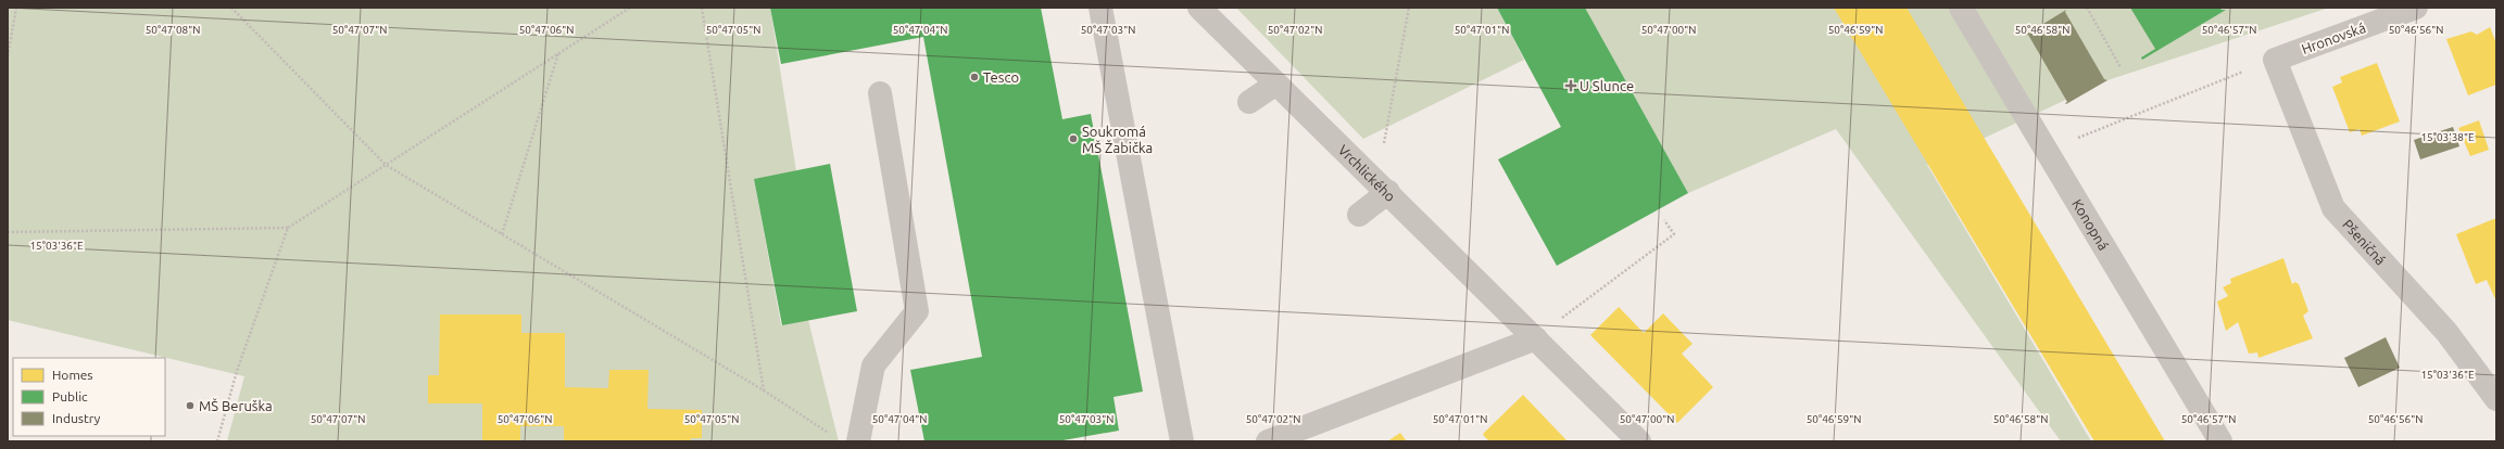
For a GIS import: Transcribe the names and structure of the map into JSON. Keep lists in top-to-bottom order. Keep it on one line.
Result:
{"streets":{"street":["Hronovská","Vrchlického","Konopná","Pšeničná"]},"crossings":[["Hronovská","Pšeničná"]],"places":{"other":["Tesco","Soukromá MŠ Žabička","MŠ Beruška"],"health":["U Slunce"]},"legend":["Homes","Public","Industry"],"coordinates":["50°47'08\"N","50°47'07\"N","50°47'06\"N","50°47'05\"N","50°47'04\"N","50°47'03\"N","50°47'02\"N","50°47'01\"N","50°47'00\"N","50°46'59\"N","50°46'58\"N","50°46'57\"N","50°46'56\"N","15°03'38\"E","15°03'36\"E"]}
